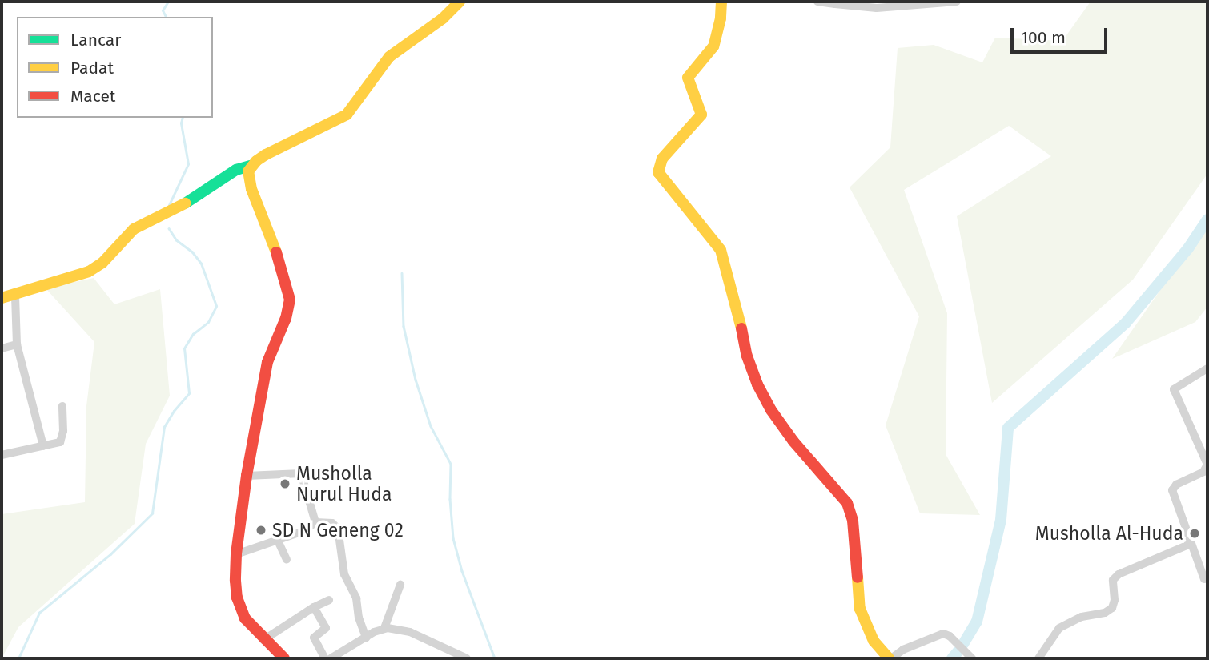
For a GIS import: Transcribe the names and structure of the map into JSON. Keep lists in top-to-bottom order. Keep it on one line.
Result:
{"places":["Musholla Nurul Huda","SD N Geneng 02","Musholla Al-Huda"],"legend":["Lancar","Padat","Macet"],"scale_bar":"100 m"}
